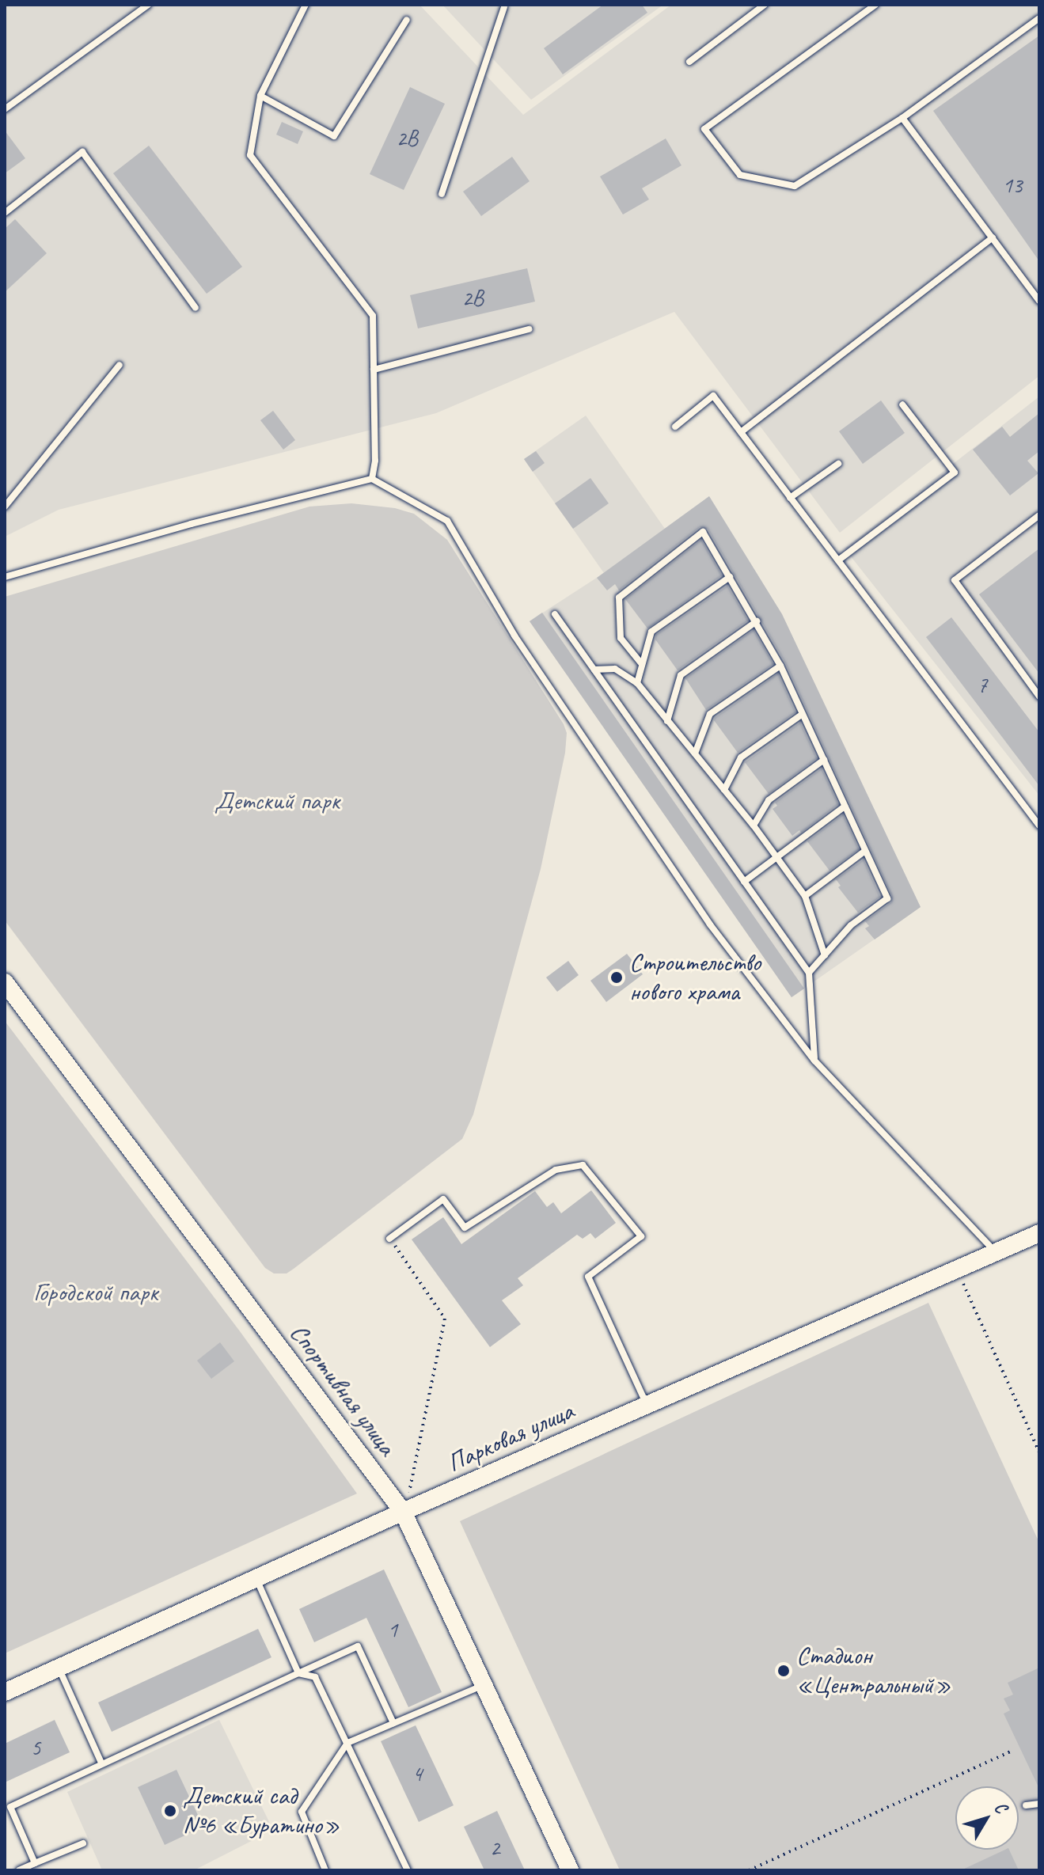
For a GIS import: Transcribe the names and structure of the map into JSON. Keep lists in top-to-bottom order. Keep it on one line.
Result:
{"streets":{"street":["Спортивная улица","Парковая улица"]},"crossings":[["Спортивная улица","Парковая улица"]],"parks":["Детский парк","Городской парк"],"places":["Строительство нового храма","Стадион «Центральный»","Детский сад №6 «Буратино»"],"house_numbers":["2В","13","2В","7","1","5","4","2"],"north":"top right"}
